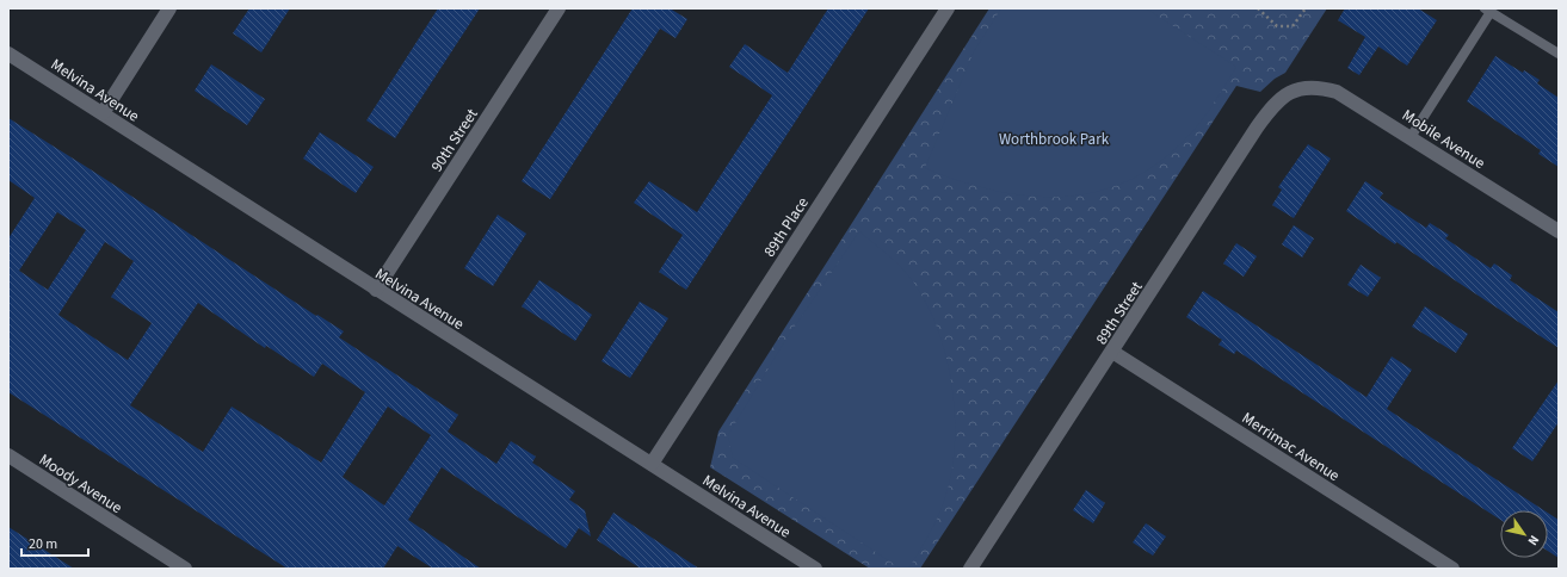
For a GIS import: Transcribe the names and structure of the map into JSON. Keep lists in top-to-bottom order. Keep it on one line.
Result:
{"streets":{"street":["Melvina Avenue","Mobile Avenue","90th Street","89th Place","89th Street","Merrimac Avenue","Moody Avenue"]},"crossings":[["Melvina Avenue","90th Street"],["Melvina Avenue","89th Place"],["Mobile Avenue","89th Street"],["89th Street","Merrimac Avenue"]],"parks":["Worthbrook Park"],"scale_bar":"20 m","north":"bottom right"}
